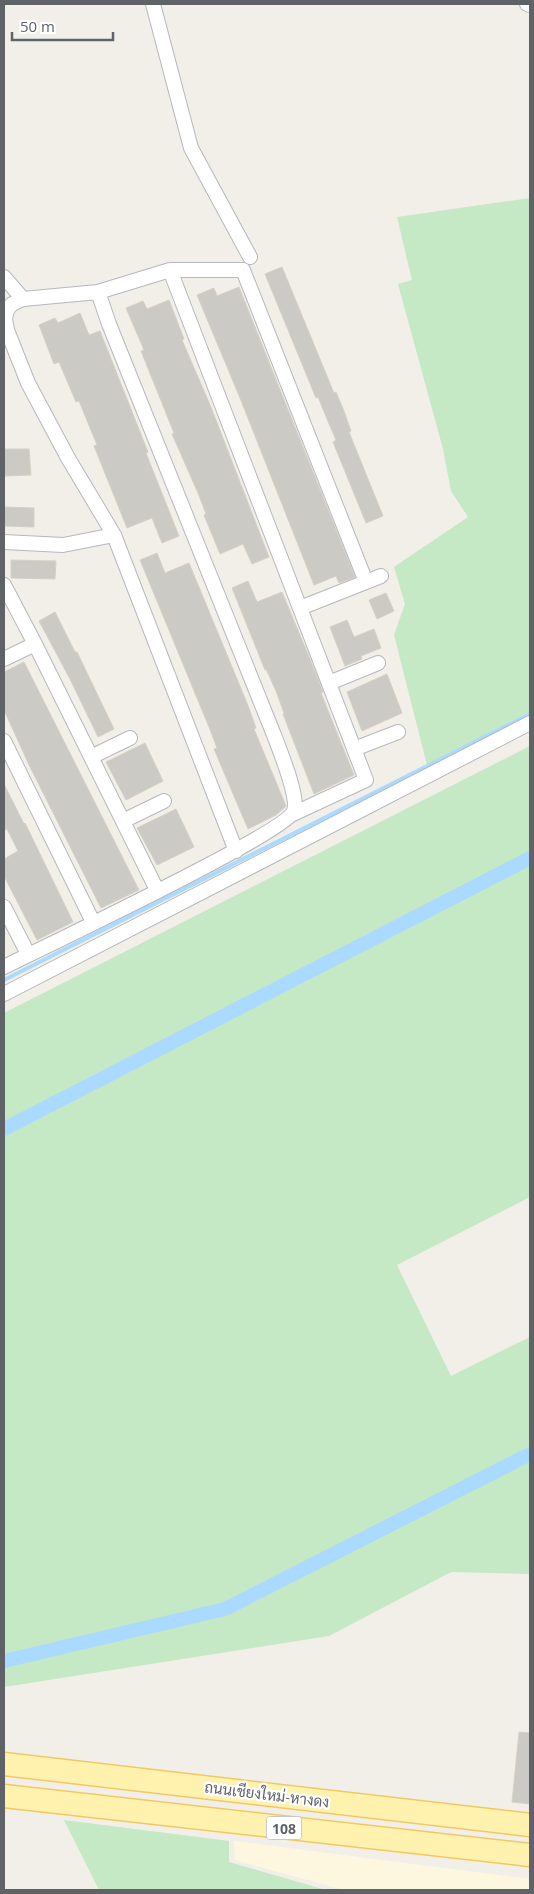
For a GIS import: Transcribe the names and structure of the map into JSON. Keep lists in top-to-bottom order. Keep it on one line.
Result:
{"streets":{"main road":["ถนนเชียงใหม่-หางดง","108"]},"scale_bar":"50 m"}
